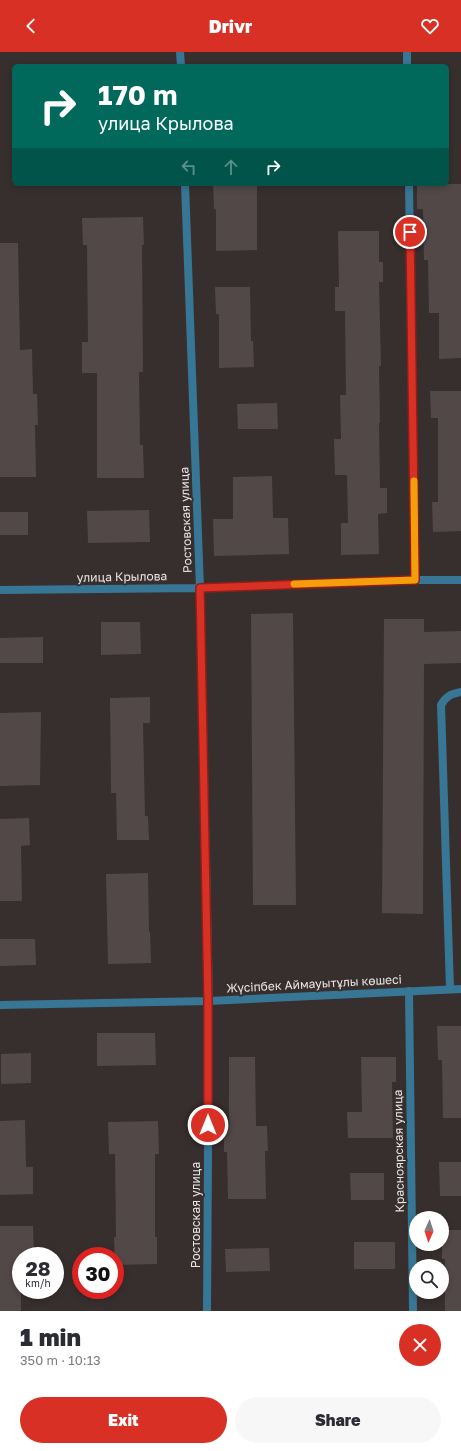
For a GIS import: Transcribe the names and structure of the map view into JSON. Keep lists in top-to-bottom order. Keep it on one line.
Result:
{"streets":{"street":["Ростовская улица","улица Крылова","Жүсіпбек Аймауытұлы көшесі","Красноярская улица"]},"crossings":[["Ростовская улица","улица Крылова"],["Ростовская улица","Жүсіпбек Аймауытұлы көшесі"],["Жүсіпбек Аймауытұлы көшесі","Красноярская улица"]],"north":"bottom","page":{"header":"Drivr","turn":["170 m","улица Крылова"],"speed":"28 km/h","limit":"30","heading":["1 min","350 m · 10:13"],"buttons":["Exit","Share"]}}
